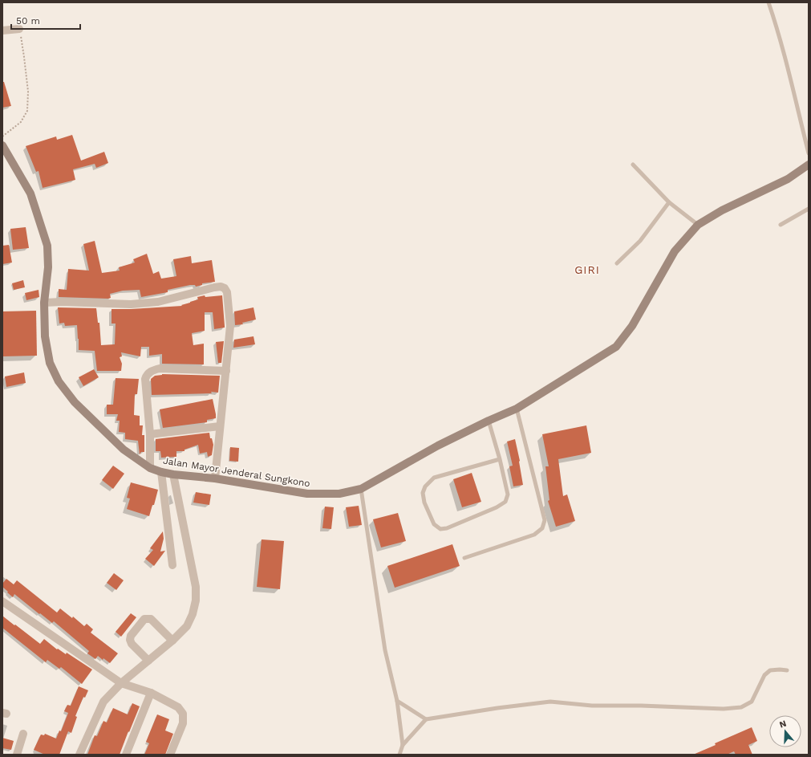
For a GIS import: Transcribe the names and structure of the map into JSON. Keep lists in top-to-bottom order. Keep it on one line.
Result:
{"streets":{"main road":["Jalan Mayor Jenderal Sungkono"]},"districts":["GIRI"],"scale_bar":"50 m","north":"top"}
